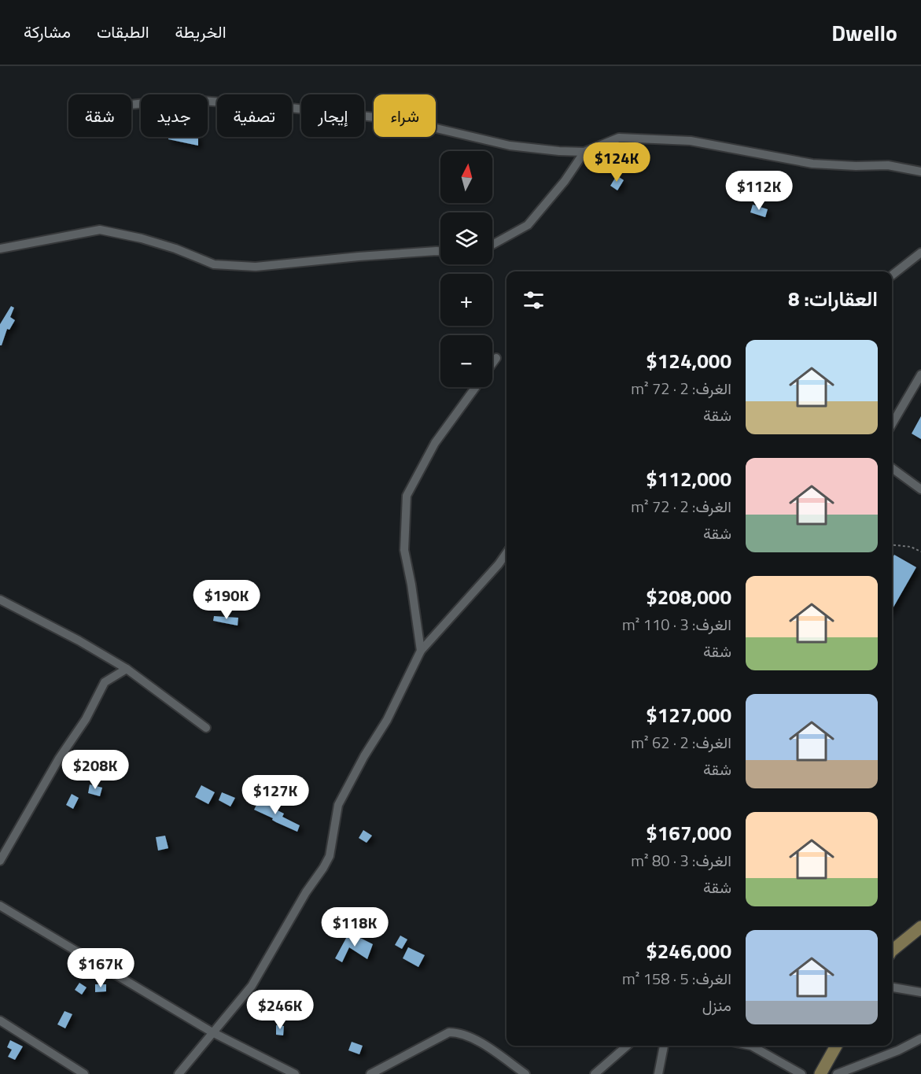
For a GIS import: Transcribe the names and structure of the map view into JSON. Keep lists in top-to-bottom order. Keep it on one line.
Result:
{"north":"top","page":{"header":"Dwello","nav":["الخريطة","الطبقات","مشاركة"],"chip":["شراء","إيجار","تصفية","جديد","شقة"],"price":["$124K","$112K","$190K","$208K","$127K","$118K","$167K","$246K"],"map_buttons":["+","−"],"heading":"العقارات: 8","list":[{"name":"$124,000","note":"الغرف: 2 · 72 m² · شقة"},{"name":"$112,000","note":"الغرف: 2 · 72 m² · شقة"},{"name":"$208,000","note":"الغرف: 3 · 110 m² · شقة"},{"name":"$127,000","note":"الغرف: 2 · 62 m² · شقة"},{"name":"$167,000","note":"الغرف: 3 · 80 m² · شقة"},{"name":"$246,000","note":"الغرف: 5 · 158 m² · منزل"}]}}
